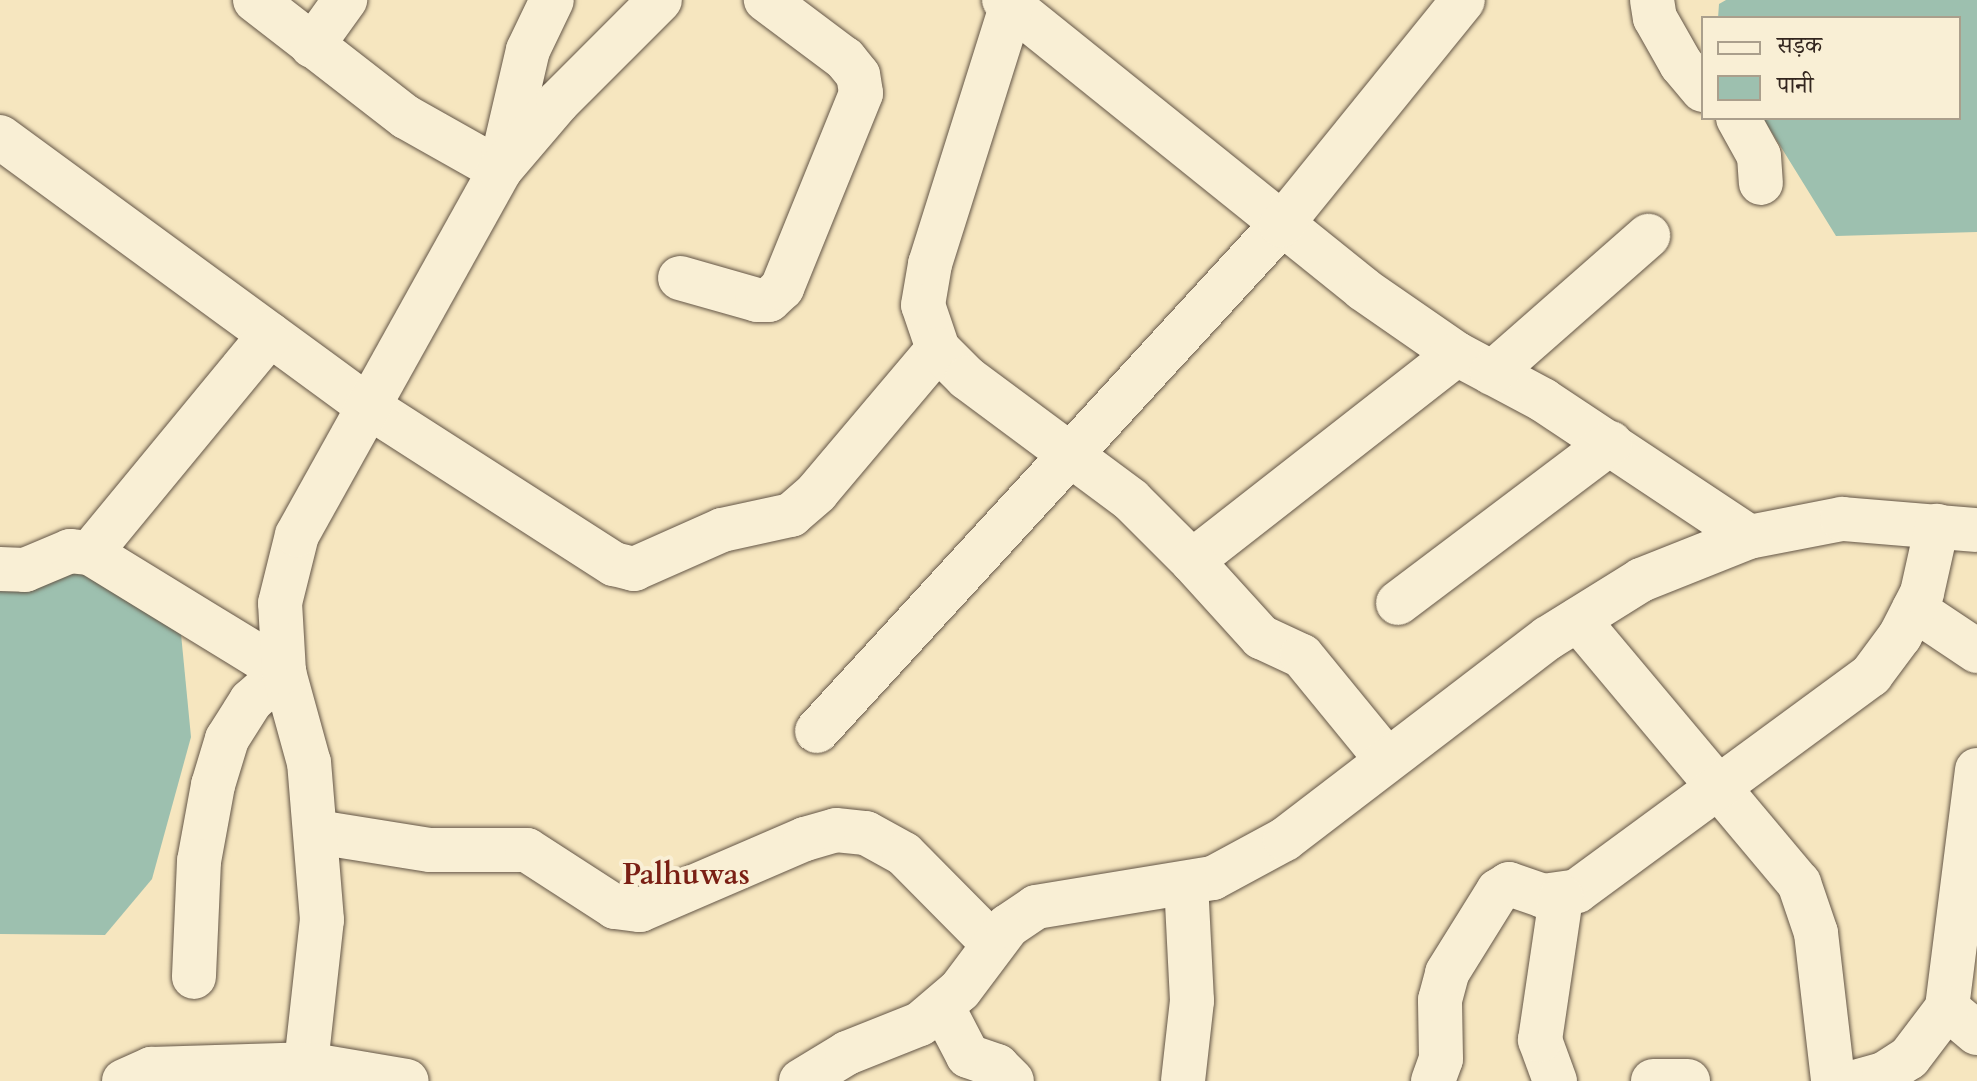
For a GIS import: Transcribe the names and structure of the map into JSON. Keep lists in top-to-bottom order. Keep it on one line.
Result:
{"districts":["Palhuwas"],"legend":["सड़क","पानी"]}
